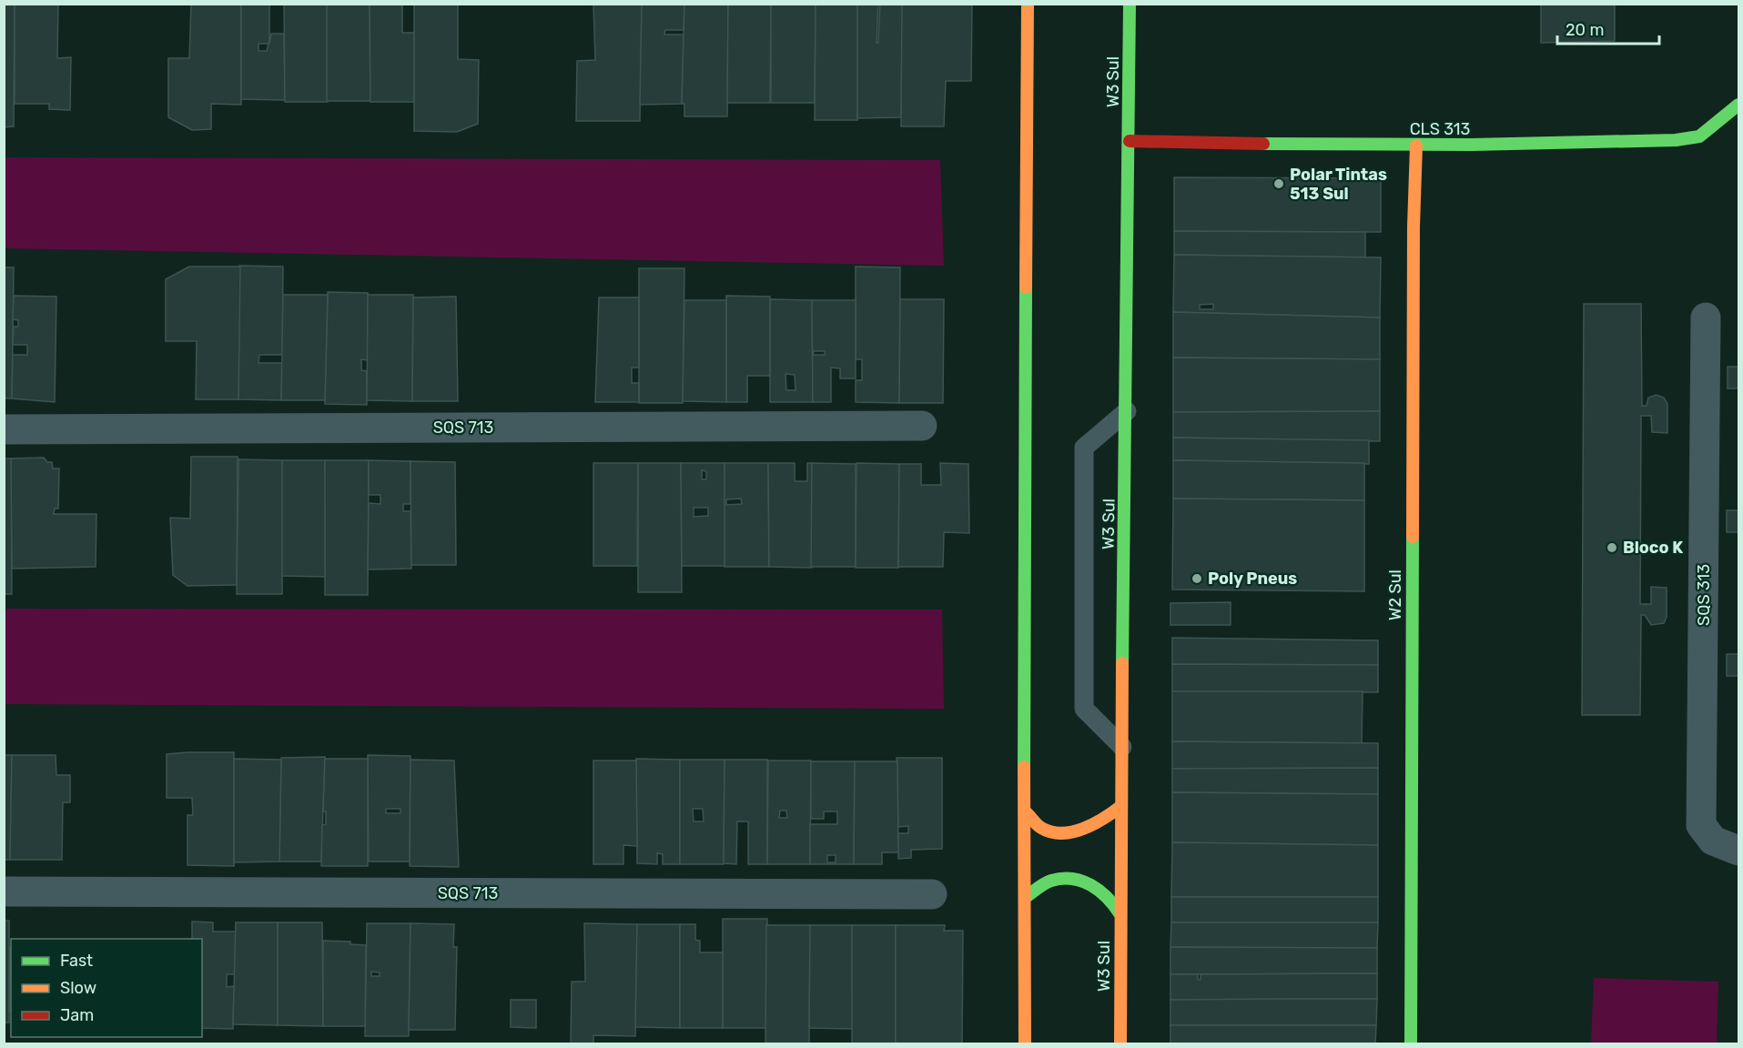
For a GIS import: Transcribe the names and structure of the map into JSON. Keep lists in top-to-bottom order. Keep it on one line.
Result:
{"streets":{"main road":["W3 Sul","CLS 313","W2 Sul"],"street":["SQS 713","SQS 313"]},"crossings":[["W3 Sul","CLS 313"],["CLS 313","W2 Sul"]],"places":["Polar Tintas 513 Sul","Bloco K","Poly Pneus"],"legend":["Fast","Slow","Jam"],"scale_bar":"20 m"}
